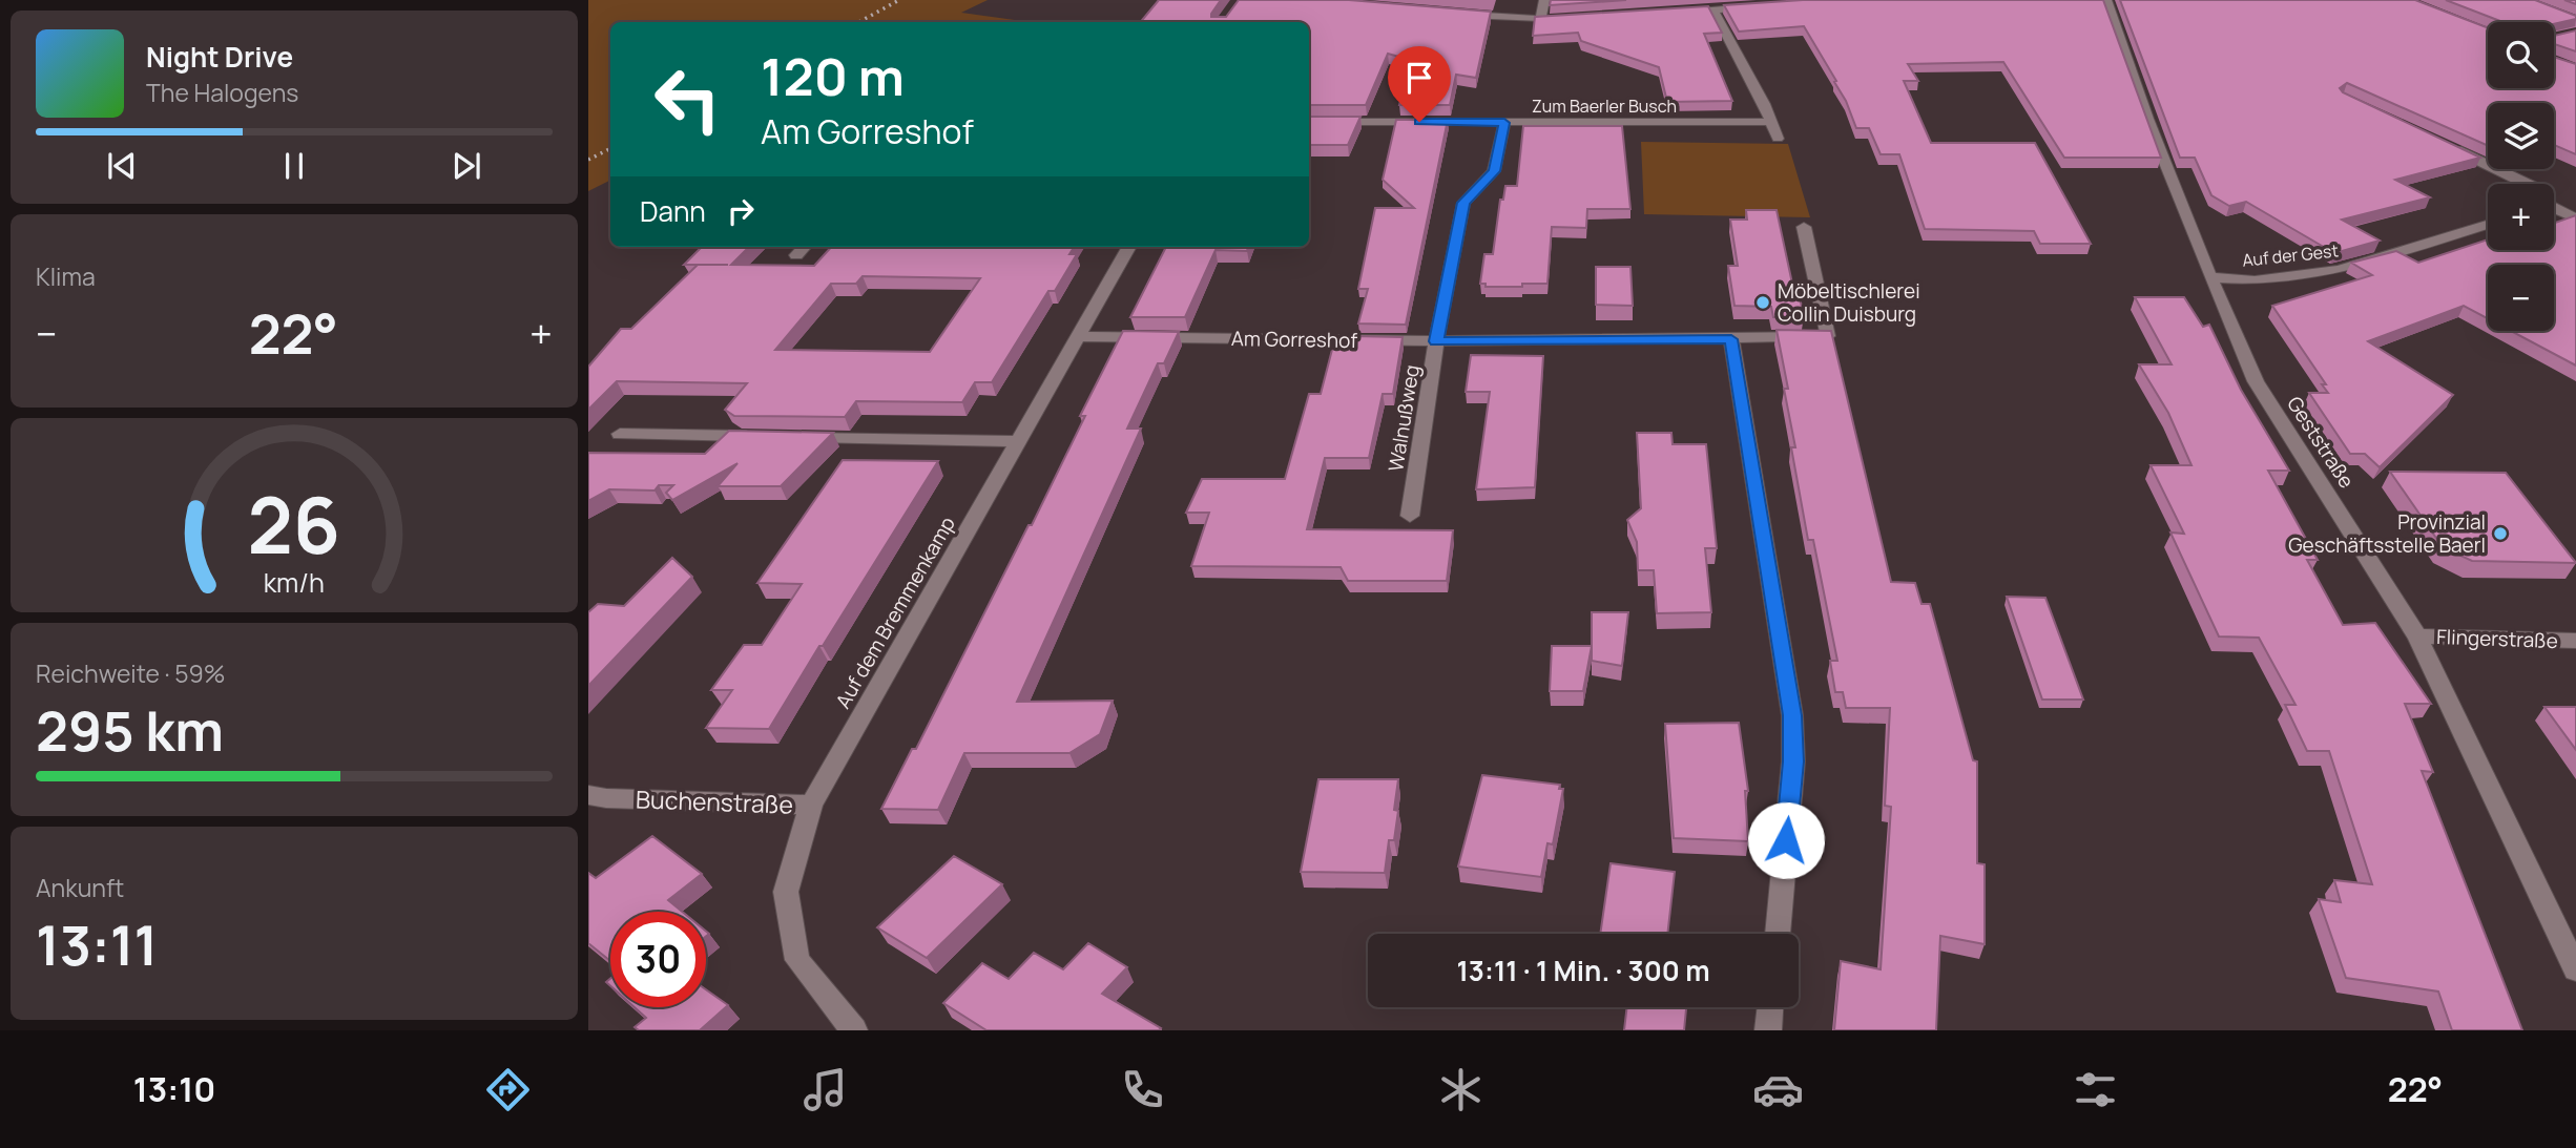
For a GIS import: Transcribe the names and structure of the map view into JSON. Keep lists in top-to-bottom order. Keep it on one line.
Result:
{"streets":{"street":["Zum Baerler Busch","Auf der Gest","Am Gorreshof","Walnußweg","Geststraße","Auf dem Bremmenkamp","Flingerstraße","Buchenstraße"]},"crossings":[["Zum Baerler Busch","Walnußweg"],["Auf der Gest","Geststraße"],["Am Gorreshof","Walnußweg"],["Am Gorreshof","Auf dem Bremmenkamp"],["Geststraße","Flingerstraße"],["Auf dem Bremmenkamp","Buchenstraße"]],"places":["Möbeltischlerei Collin Duisburg","Provinzial Geschäftsstelle Baerl"],"page":{"map_buttons":["+","−"],"turn":["120 m","Am Gorreshof"],"song":["Night Drive","The Halogens"],"then":"Dann","tile":["Klima",["Reichweite · 59%","295 km"],["Ankunft","13:11"]],"heat":["−","22°","+"],"limit":"30","trip":"13:11 · 1 Min. · 300 m","tabs":["13:10","22°"],"gauge":["26","km/h"]}}
